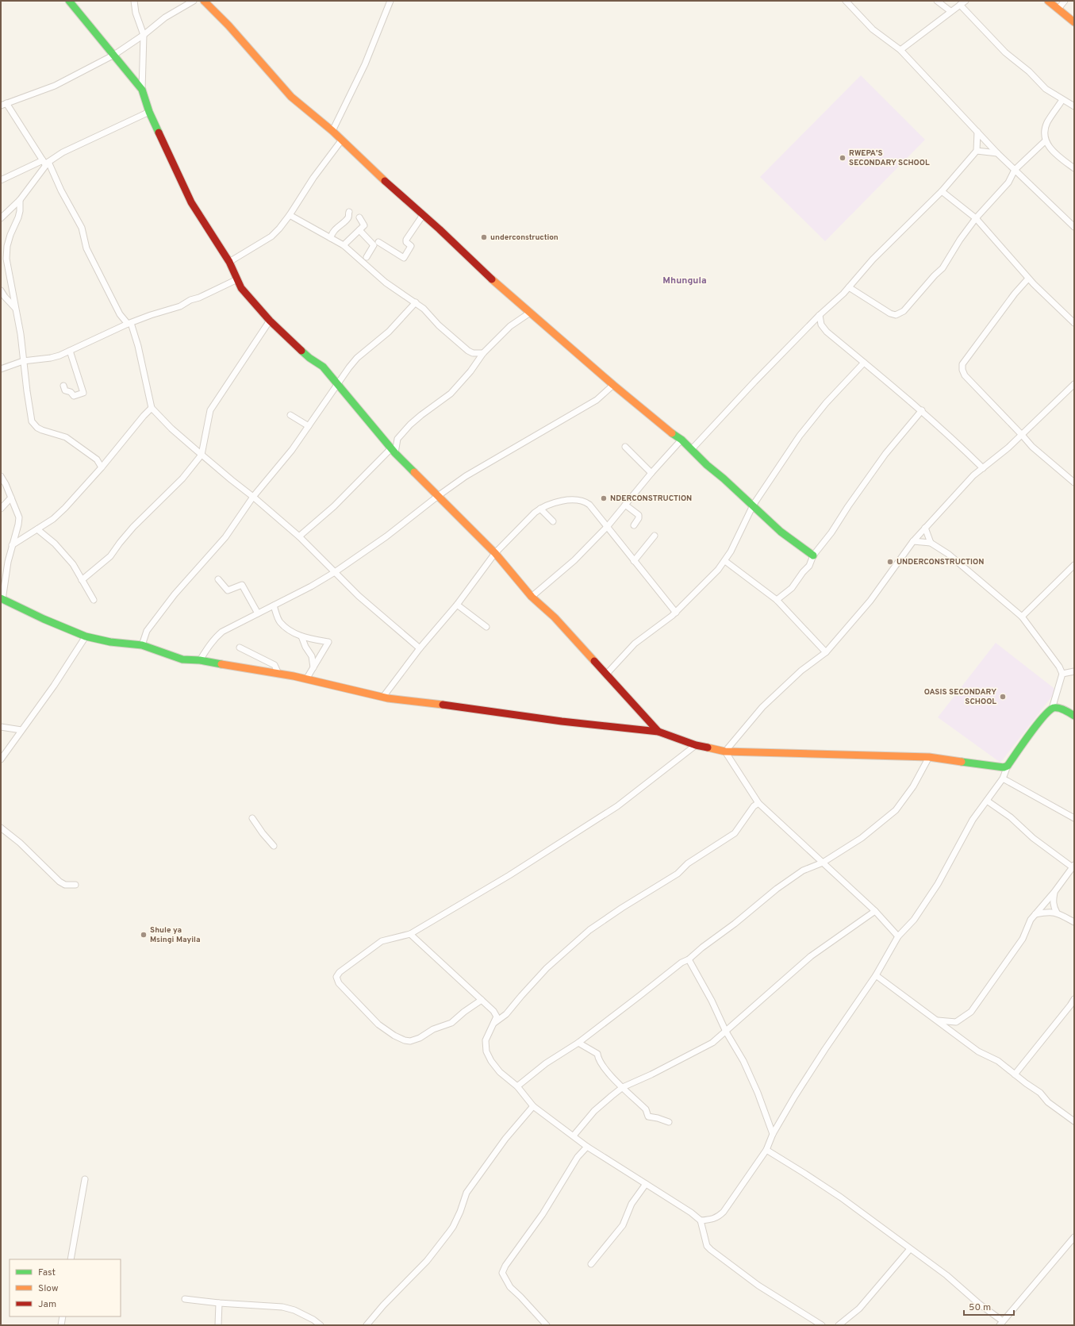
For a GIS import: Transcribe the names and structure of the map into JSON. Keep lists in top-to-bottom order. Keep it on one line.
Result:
{"districts":["Mhungula"],"places":["RWEPA'S SECONDARY SCHOOL","underconstruction","NDERCONSTRUCTION","UNDERCONSTRUCTION","OASIS SECONDARY SCHOOL","Shule ya Msingi Mayila"],"legend":["Fast","Slow","Jam"],"scale_bar":"50 m"}
